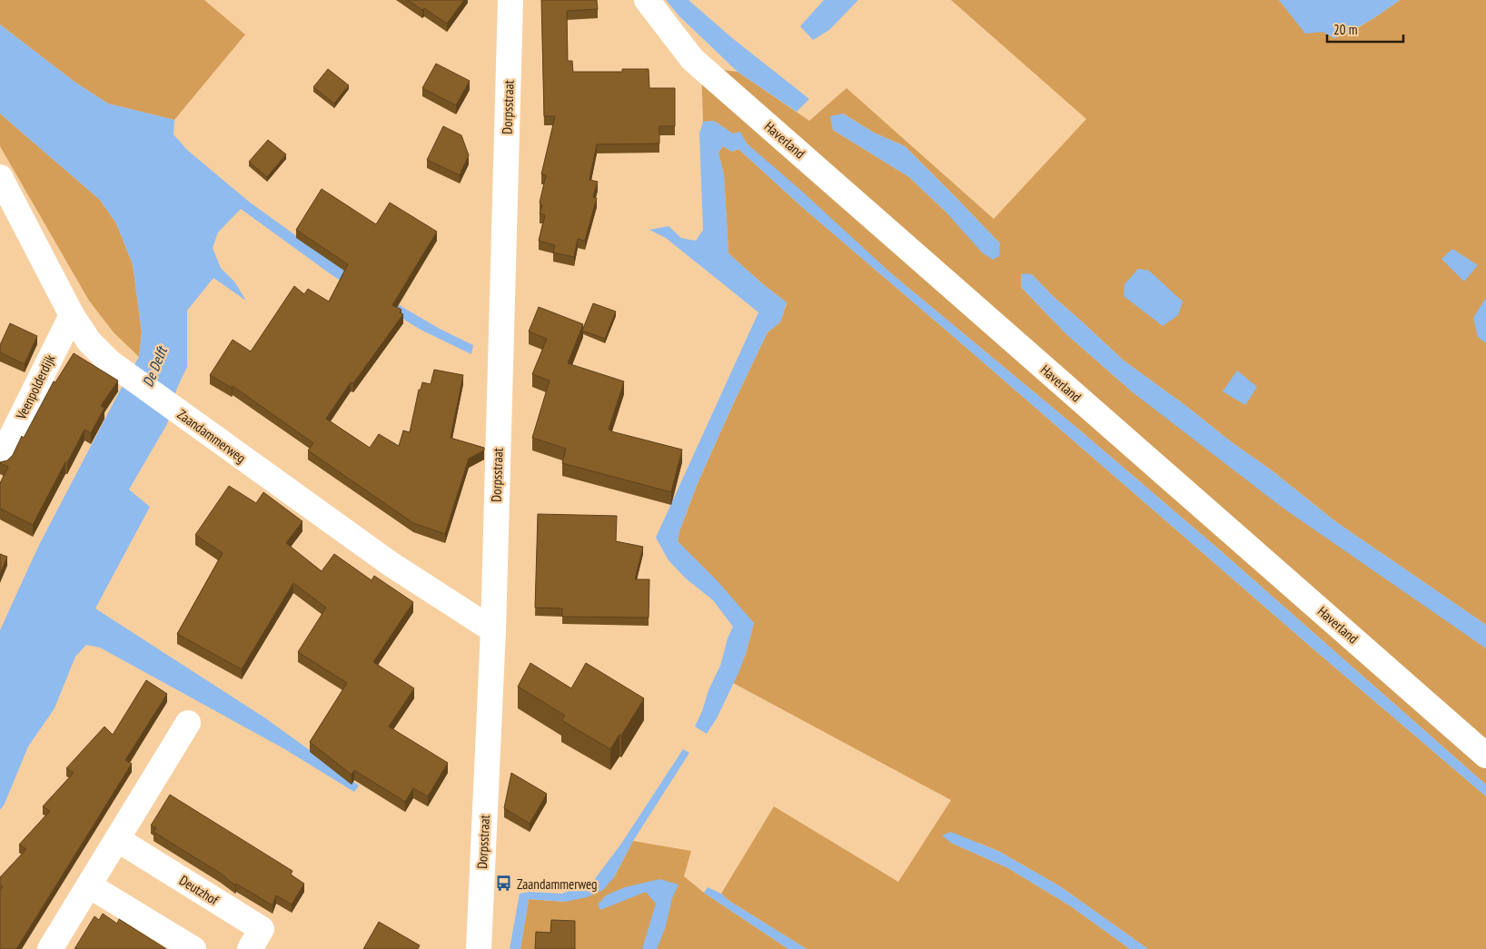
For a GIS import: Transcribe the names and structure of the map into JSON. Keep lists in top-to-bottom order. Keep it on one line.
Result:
{"streets":{"street":["Dorpsstraat","Haverland","Veenpolderdijk","Zaandammerweg","Deutzhof"]},"crossings":[["Dorpsstraat","Zaandammerweg"],["Veenpolderdijk","Zaandammerweg"]],"water":["De Delft"],"places":{"bus stop":["Zaandammerweg"]},"scale_bar":"20 m"}
